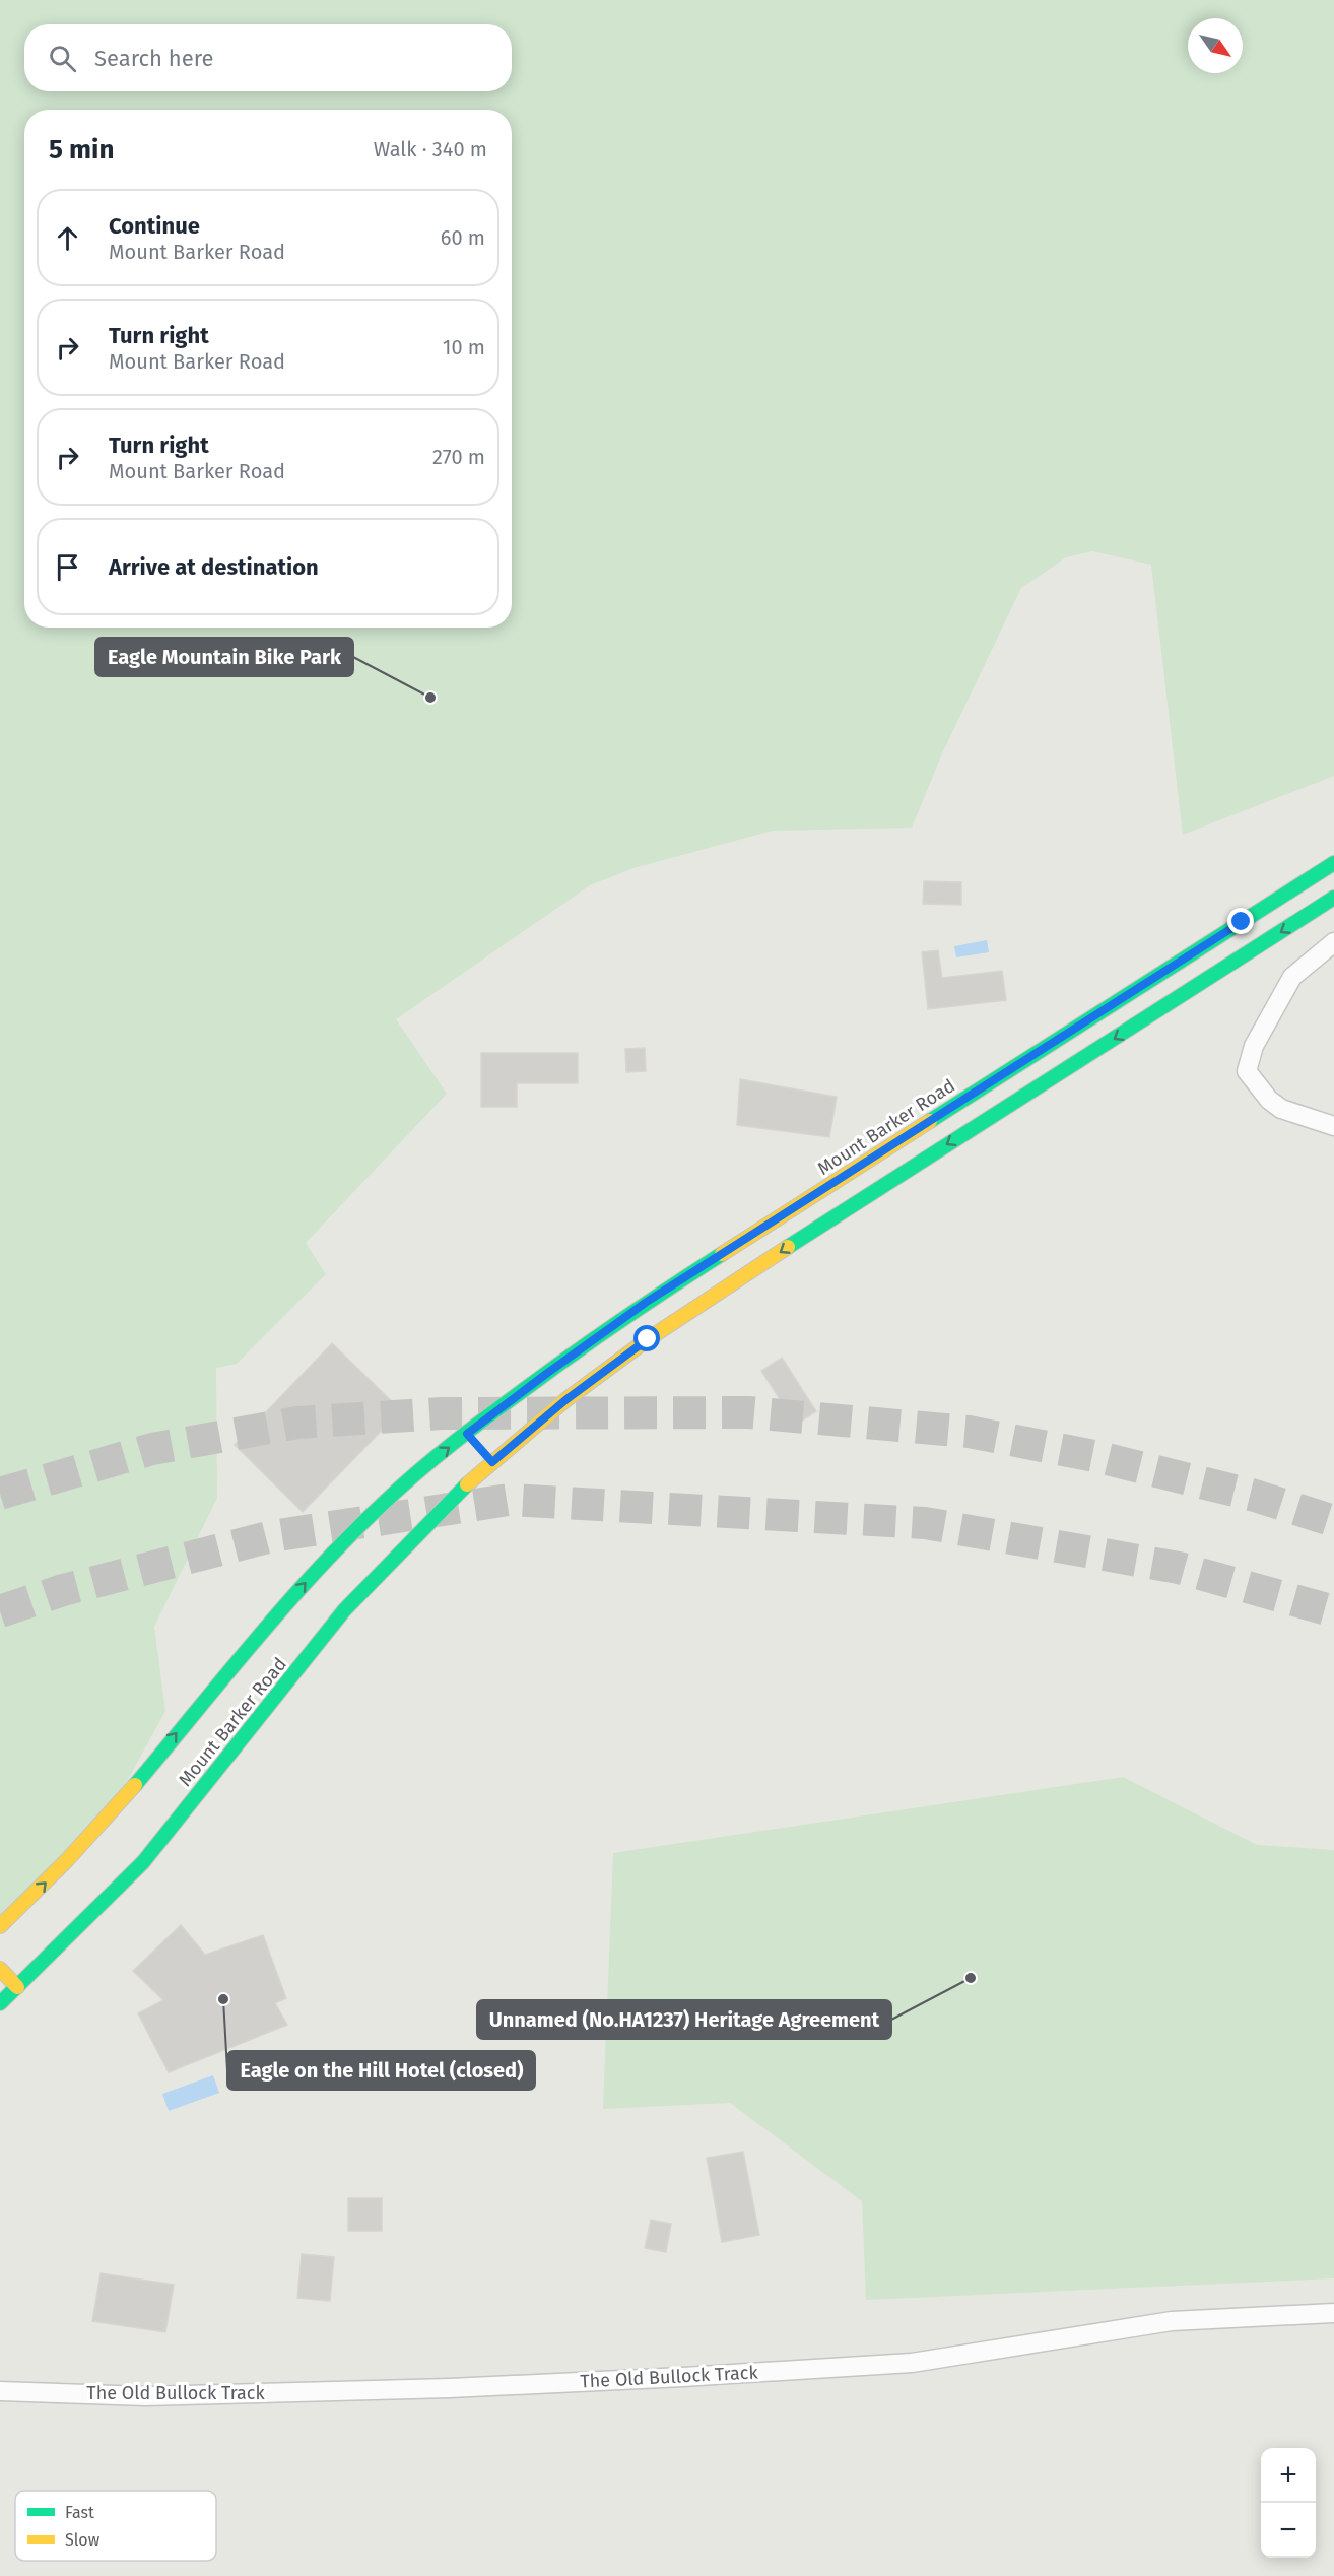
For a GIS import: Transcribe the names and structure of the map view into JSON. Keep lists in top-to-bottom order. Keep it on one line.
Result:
{"streets":{"main road":["Mount Barker Road"],"street":["The Old Bullock Track"]},"places":["Eagle Mountain Bike Park","Unnamed (No.HA1237) Heritage Agreement","Eagle on the Hill Hotel (closed)"],"legend":["Fast","Slow"],"north":"bottom right","page":{"search":"Search here","heading":["5 min","Walk · 340 m"],"list":[["Continue","Mount Barker Road","60 m"],["Turn right","Mount Barker Road","10 m"],["Turn right","Mount Barker Road","270 m"],"Arrive at destination"],"map_buttons":["+","−"]}}
